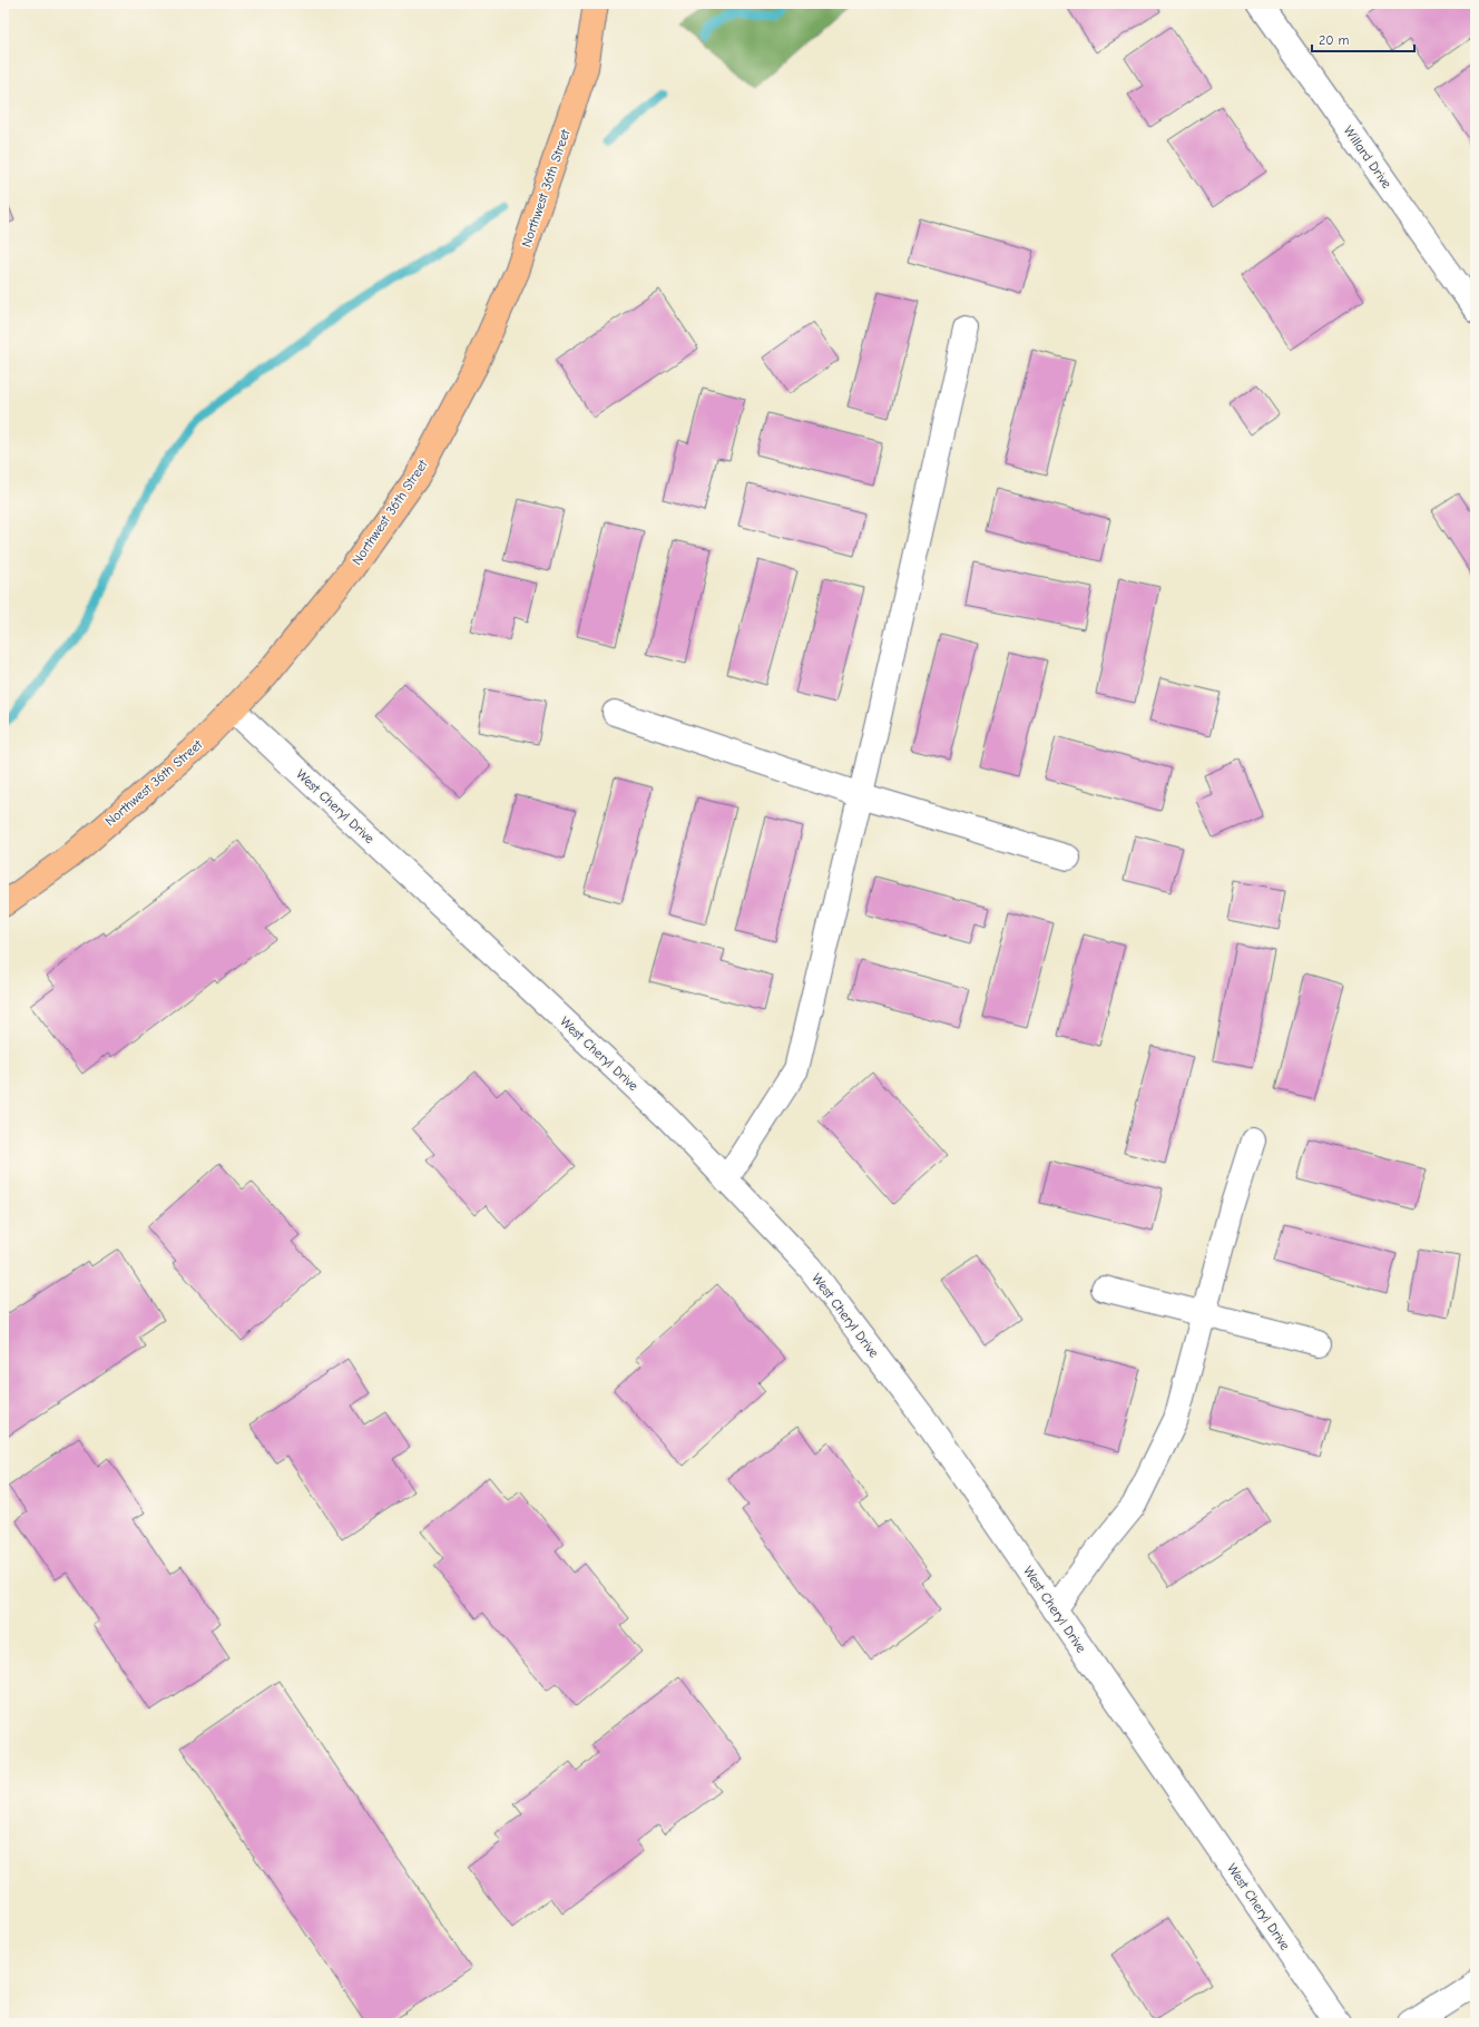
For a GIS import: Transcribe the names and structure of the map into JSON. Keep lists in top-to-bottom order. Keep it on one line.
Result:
{"streets":{"main road":["Northwest 36th Street"],"street":["Willard Drive","West Cheryl Drive"]},"crossings":[["Northwest 36th Street","West Cheryl Drive"]],"scale_bar":"20 m"}
